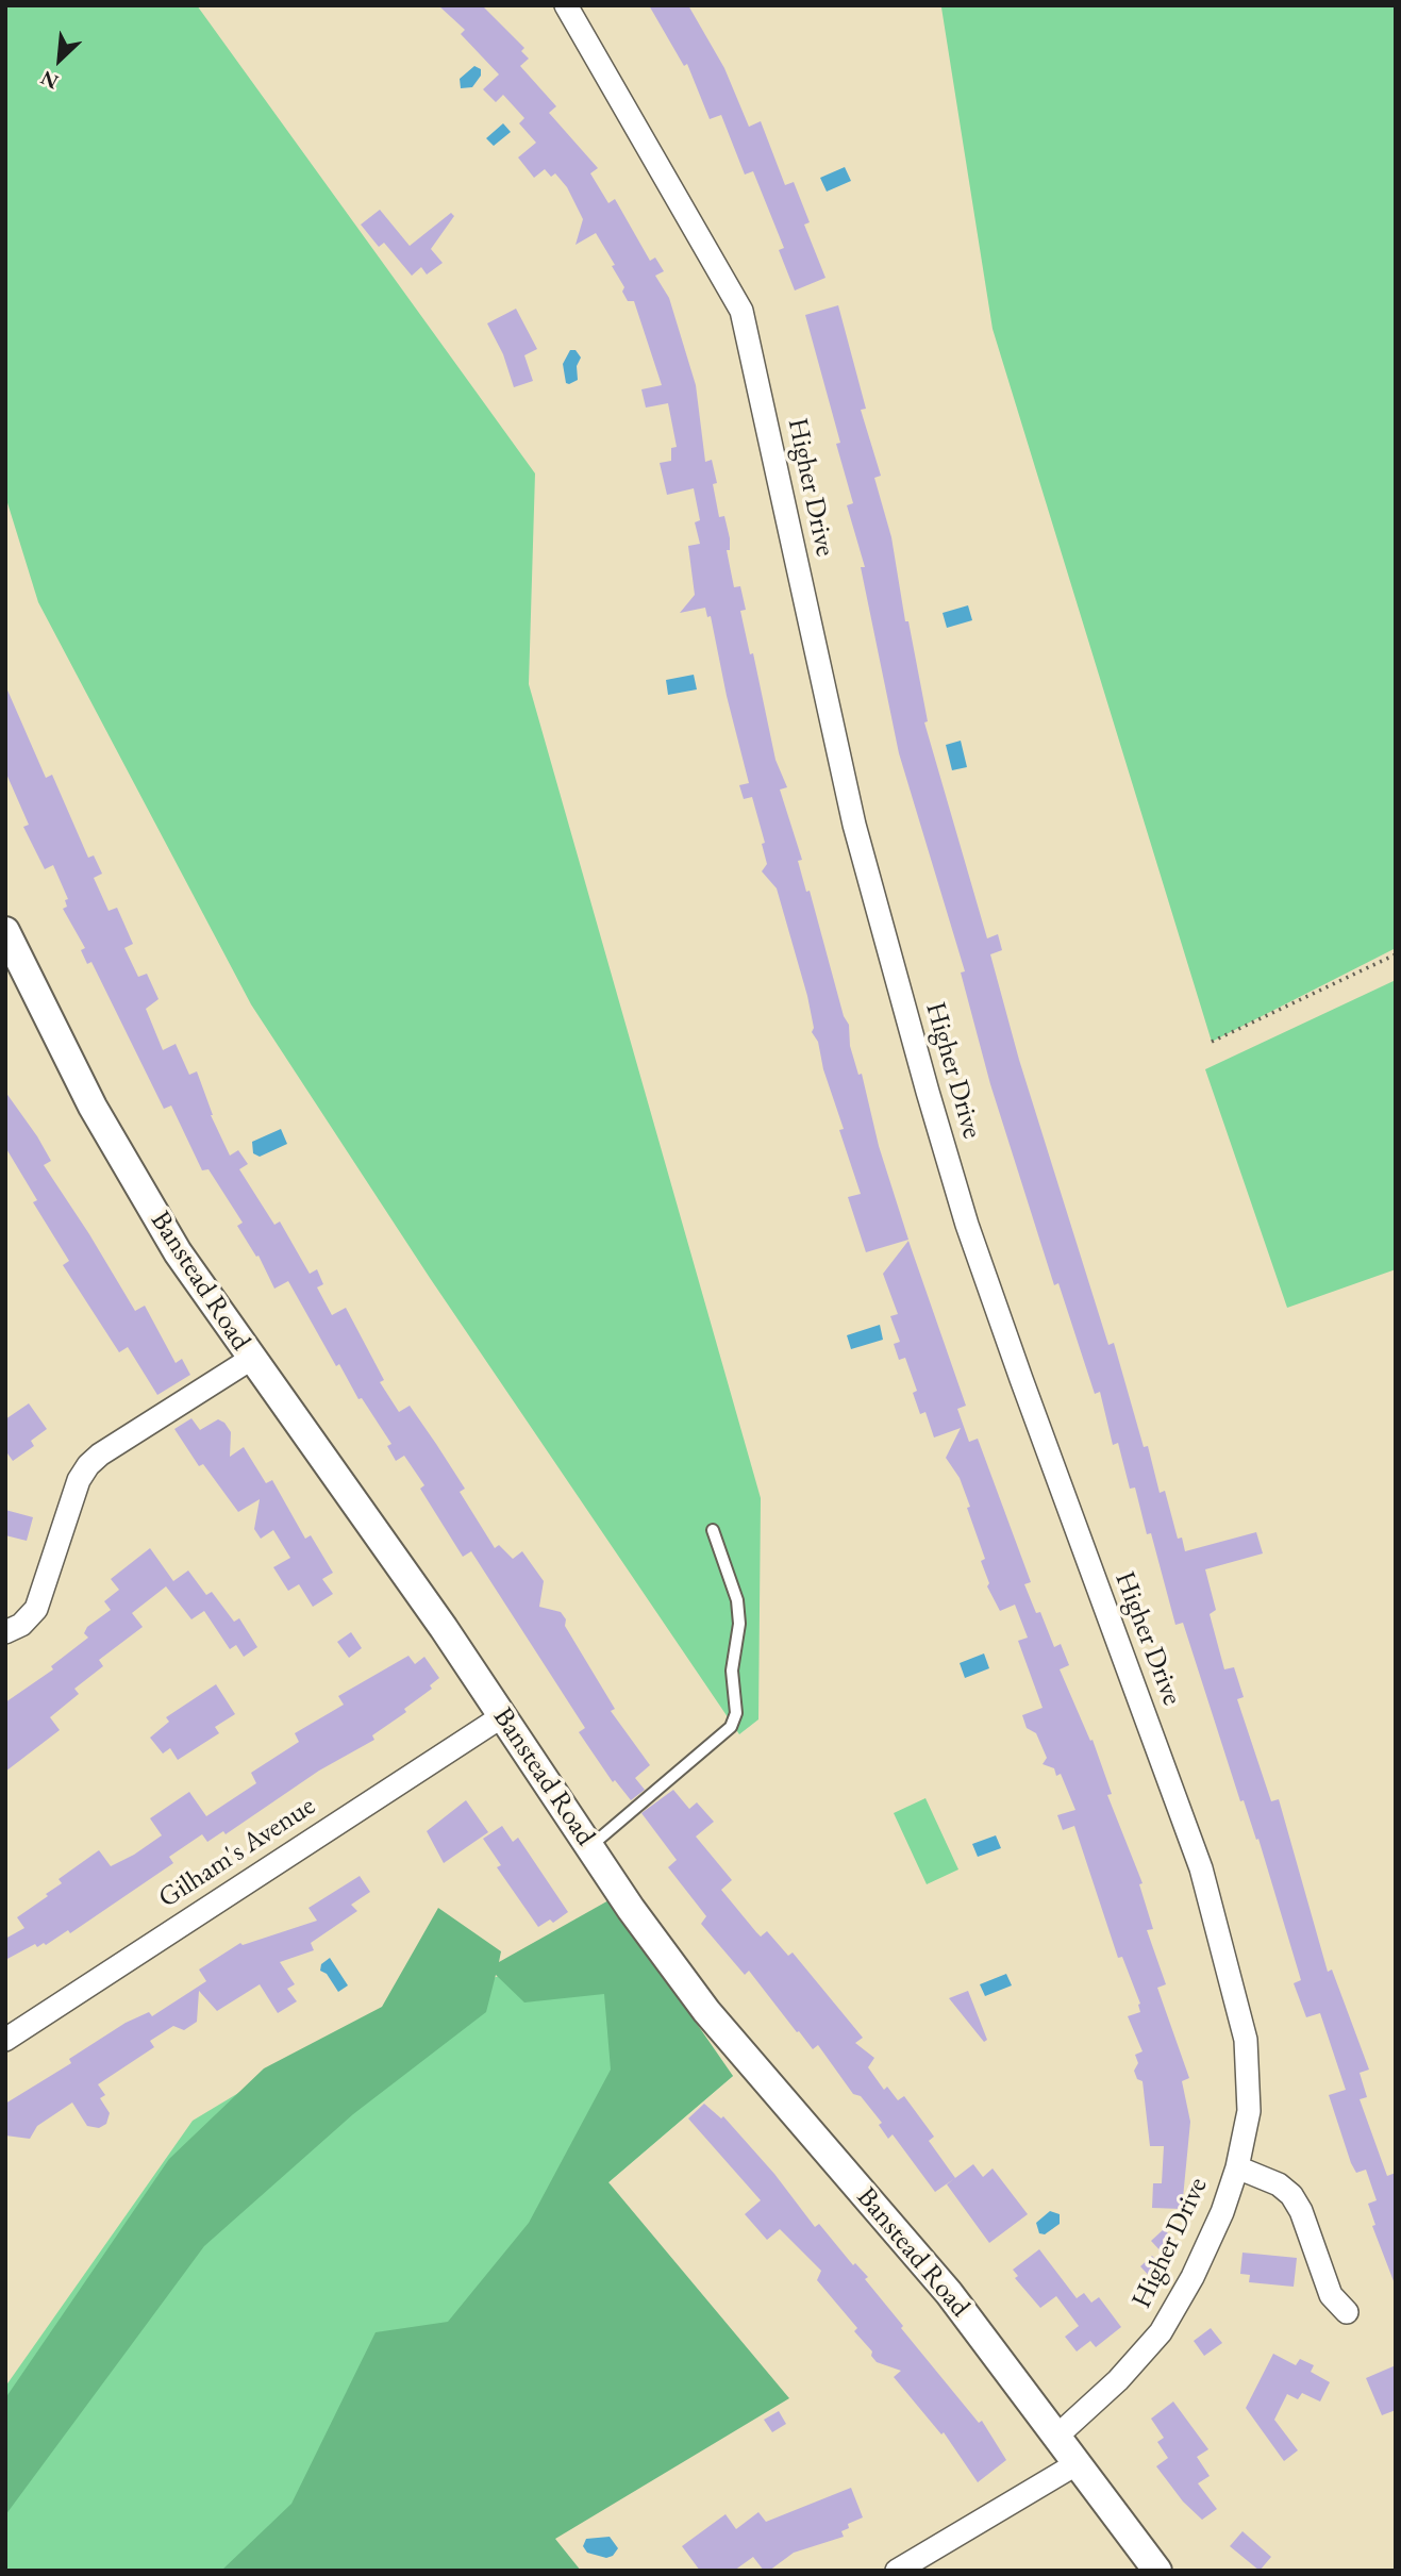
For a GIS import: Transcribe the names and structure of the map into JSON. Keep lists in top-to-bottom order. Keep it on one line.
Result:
{"streets":{"street":["Higher Drive","Banstead Road","Gilham's Avenue"]},"crossings":[["Higher Drive","Banstead Road"],["Banstead Road","Gilham's Avenue"]],"north":"bottom left"}
